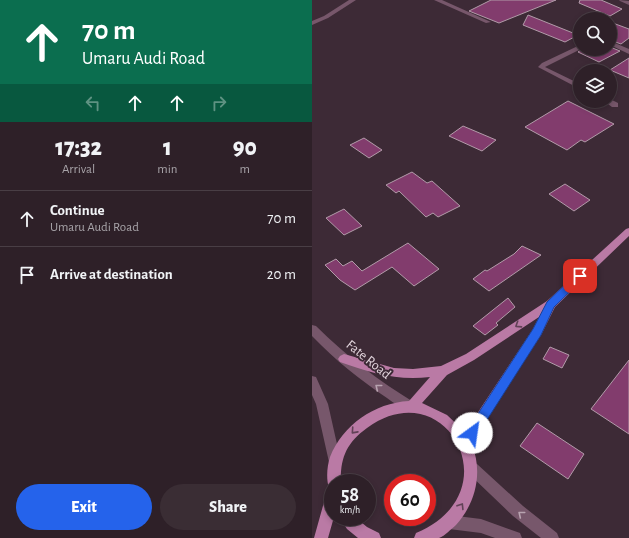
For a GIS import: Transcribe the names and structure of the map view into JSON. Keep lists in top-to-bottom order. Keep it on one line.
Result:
{"streets":{"street":["Fate Road"]},"one_way":["Fate Road"],"page":{"turn":["70 m","Umaru Audi Road"],"eta":["17:32","Arrival","1","min","90","m"],"list":[{"name":"Continue","note":"Umaru Audi Road","value":"70 m"},{"name":"Arrive at destination","value":"20 m"}],"speed":"58 km/h","limit":"60","buttons":["Exit","Share"]}}
